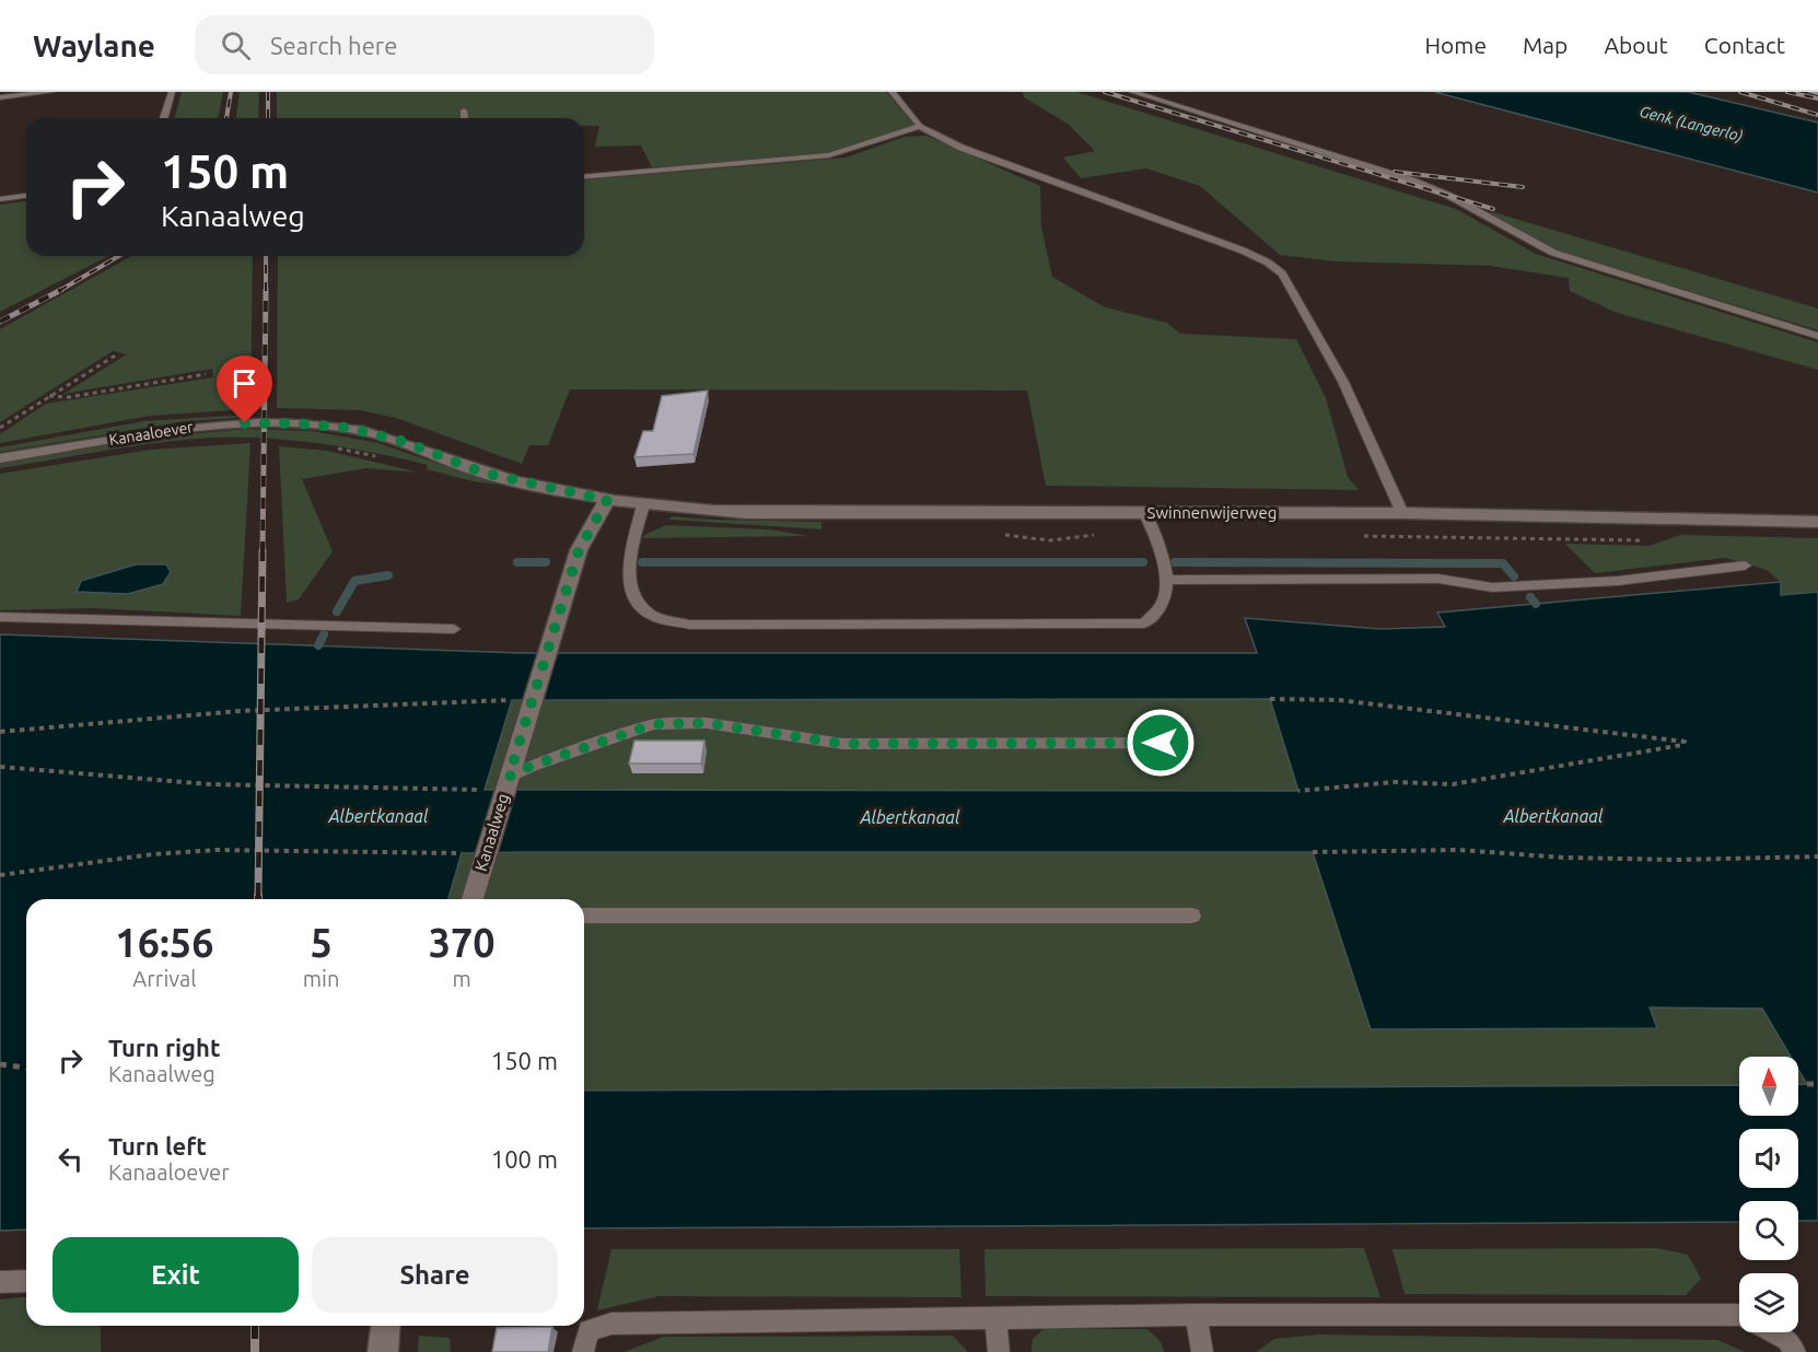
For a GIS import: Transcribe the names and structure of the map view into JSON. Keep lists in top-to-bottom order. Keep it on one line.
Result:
{"streets":{"street":["Kanaaloever","Swinnenwijerweg","Kanaalweg"]},"crossings":[["Kanaaloever","Swinnenwijerweg"],["Kanaaloever","Kanaalweg"],["Swinnenwijerweg","Kanaalweg"]],"water":["Genk (Langerlo)","Albertkanaal"],"north":"top","page":{"header":"Waylane","search":"Search here","nav":["Home","Map","About","Contact"],"turn":["150 m","Kanaalweg"],"eta":["16:56","Arrival","5","min","370","m"],"list":[{"name":"Turn right","note":"Kanaalweg","value":"150 m"},{"name":"Turn left","note":"Kanaaloever","value":"100 m"}],"buttons":["Exit","Share"]}}
